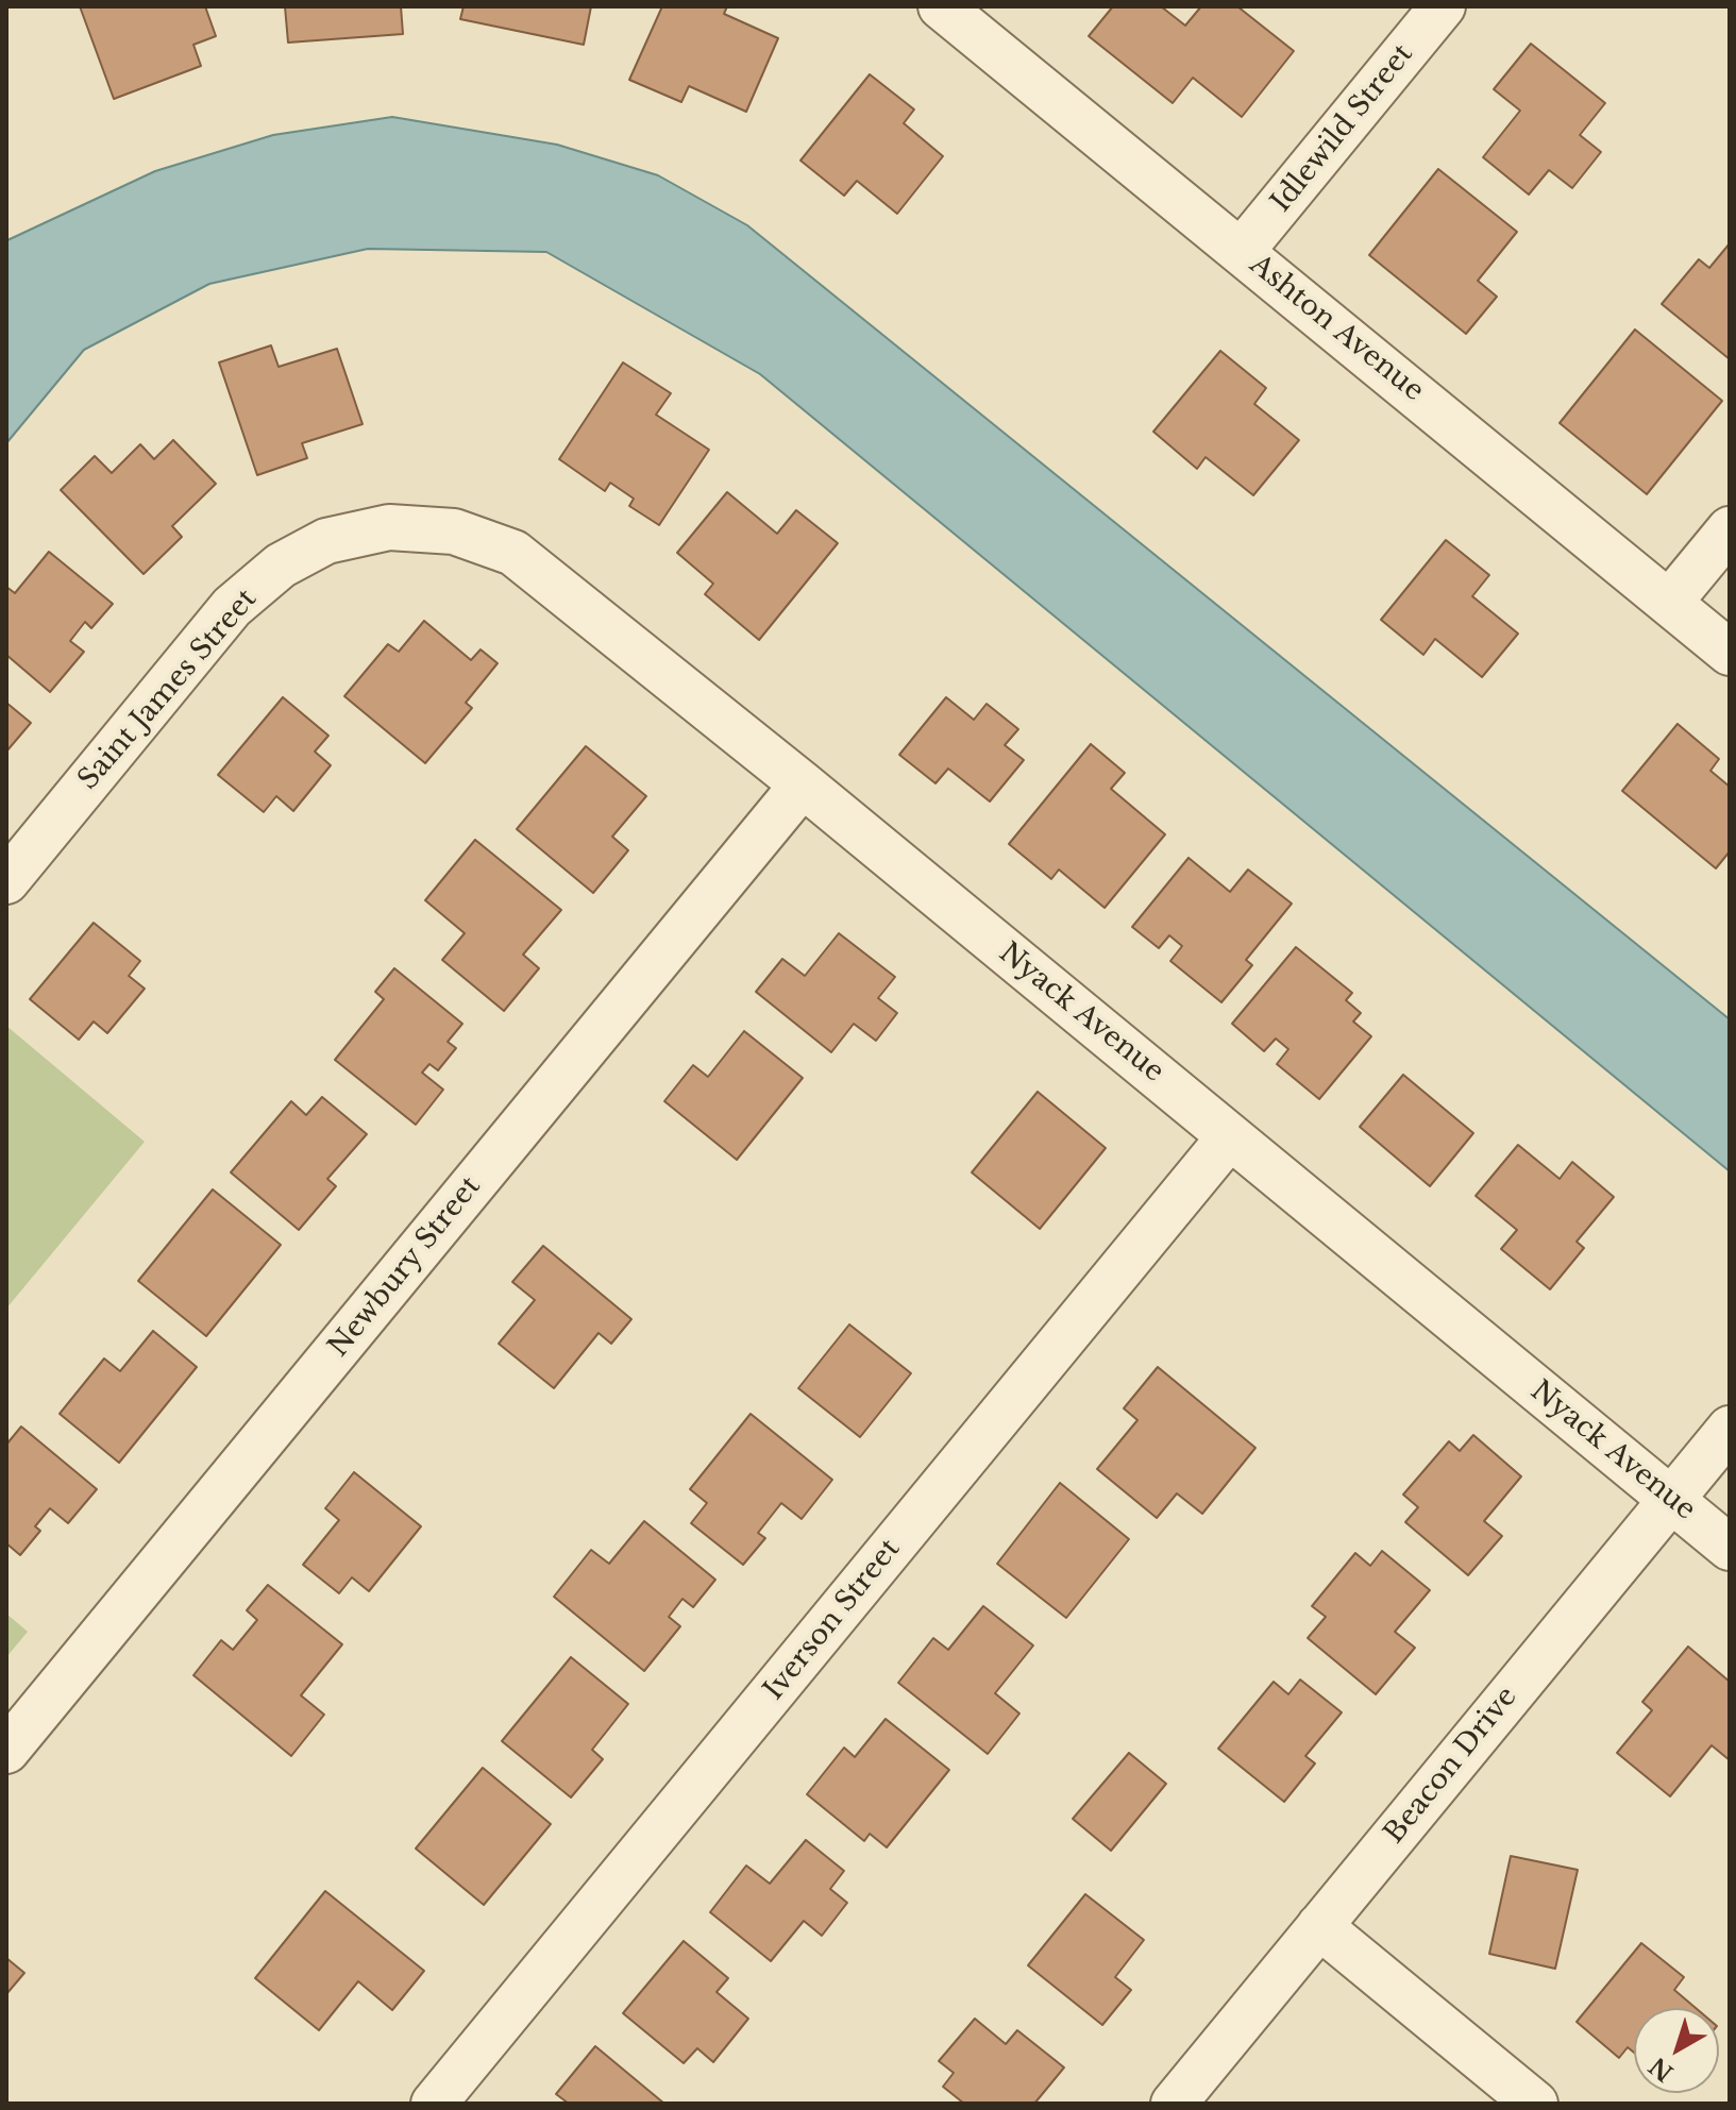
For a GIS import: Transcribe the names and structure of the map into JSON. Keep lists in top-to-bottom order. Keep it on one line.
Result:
{"streets":{"street":["Idlewild Street","Ashton Avenue","Saint James Street","Nyack Avenue","Newbury Street","Iverson Street","Beacon Drive"]},"crossings":[["Idlewild Street","Ashton Avenue"],["Saint James Street","Nyack Avenue"],["Nyack Avenue","Newbury Street"],["Nyack Avenue","Iverson Street"],["Nyack Avenue","Beacon Drive"]],"north":"bottom left"}
